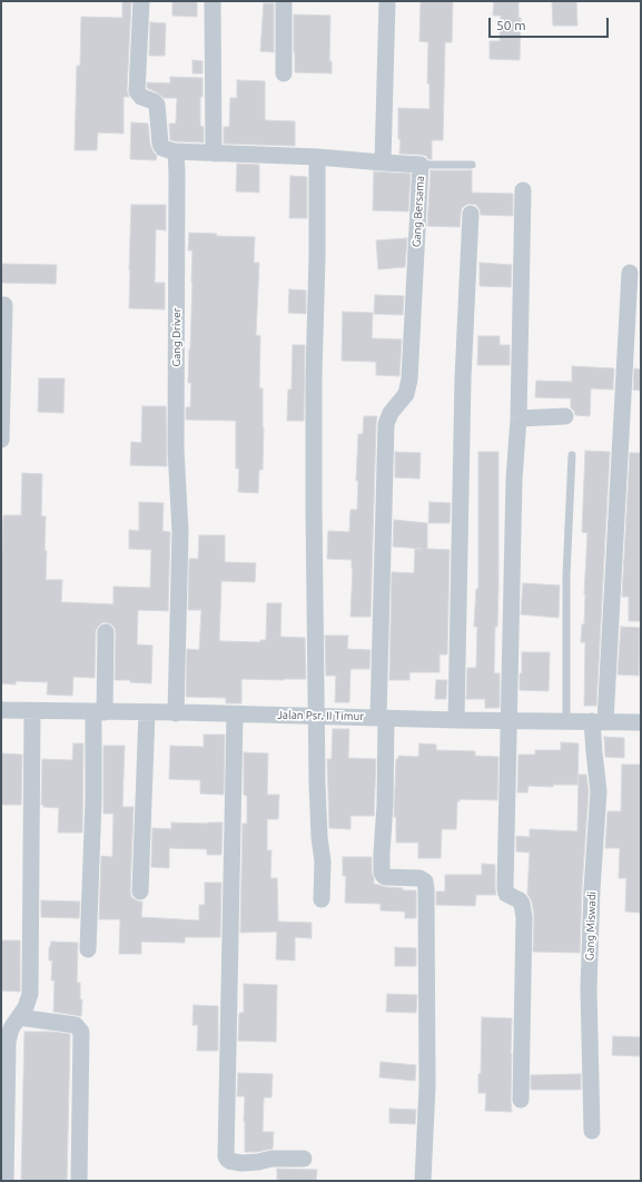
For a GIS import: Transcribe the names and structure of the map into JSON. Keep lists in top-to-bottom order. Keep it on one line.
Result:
{"streets":{"street":["Gang Bersama","Gang Driver","Jalan Psr. II Timur","Gang Miswadi"]},"crossings":[["Gang Bersama","Jalan Psr. II Timur"],["Gang Driver","Jalan Psr. II Timur"],["Jalan Psr. II Timur","Gang Miswadi"]],"scale_bar":"50 m"}
